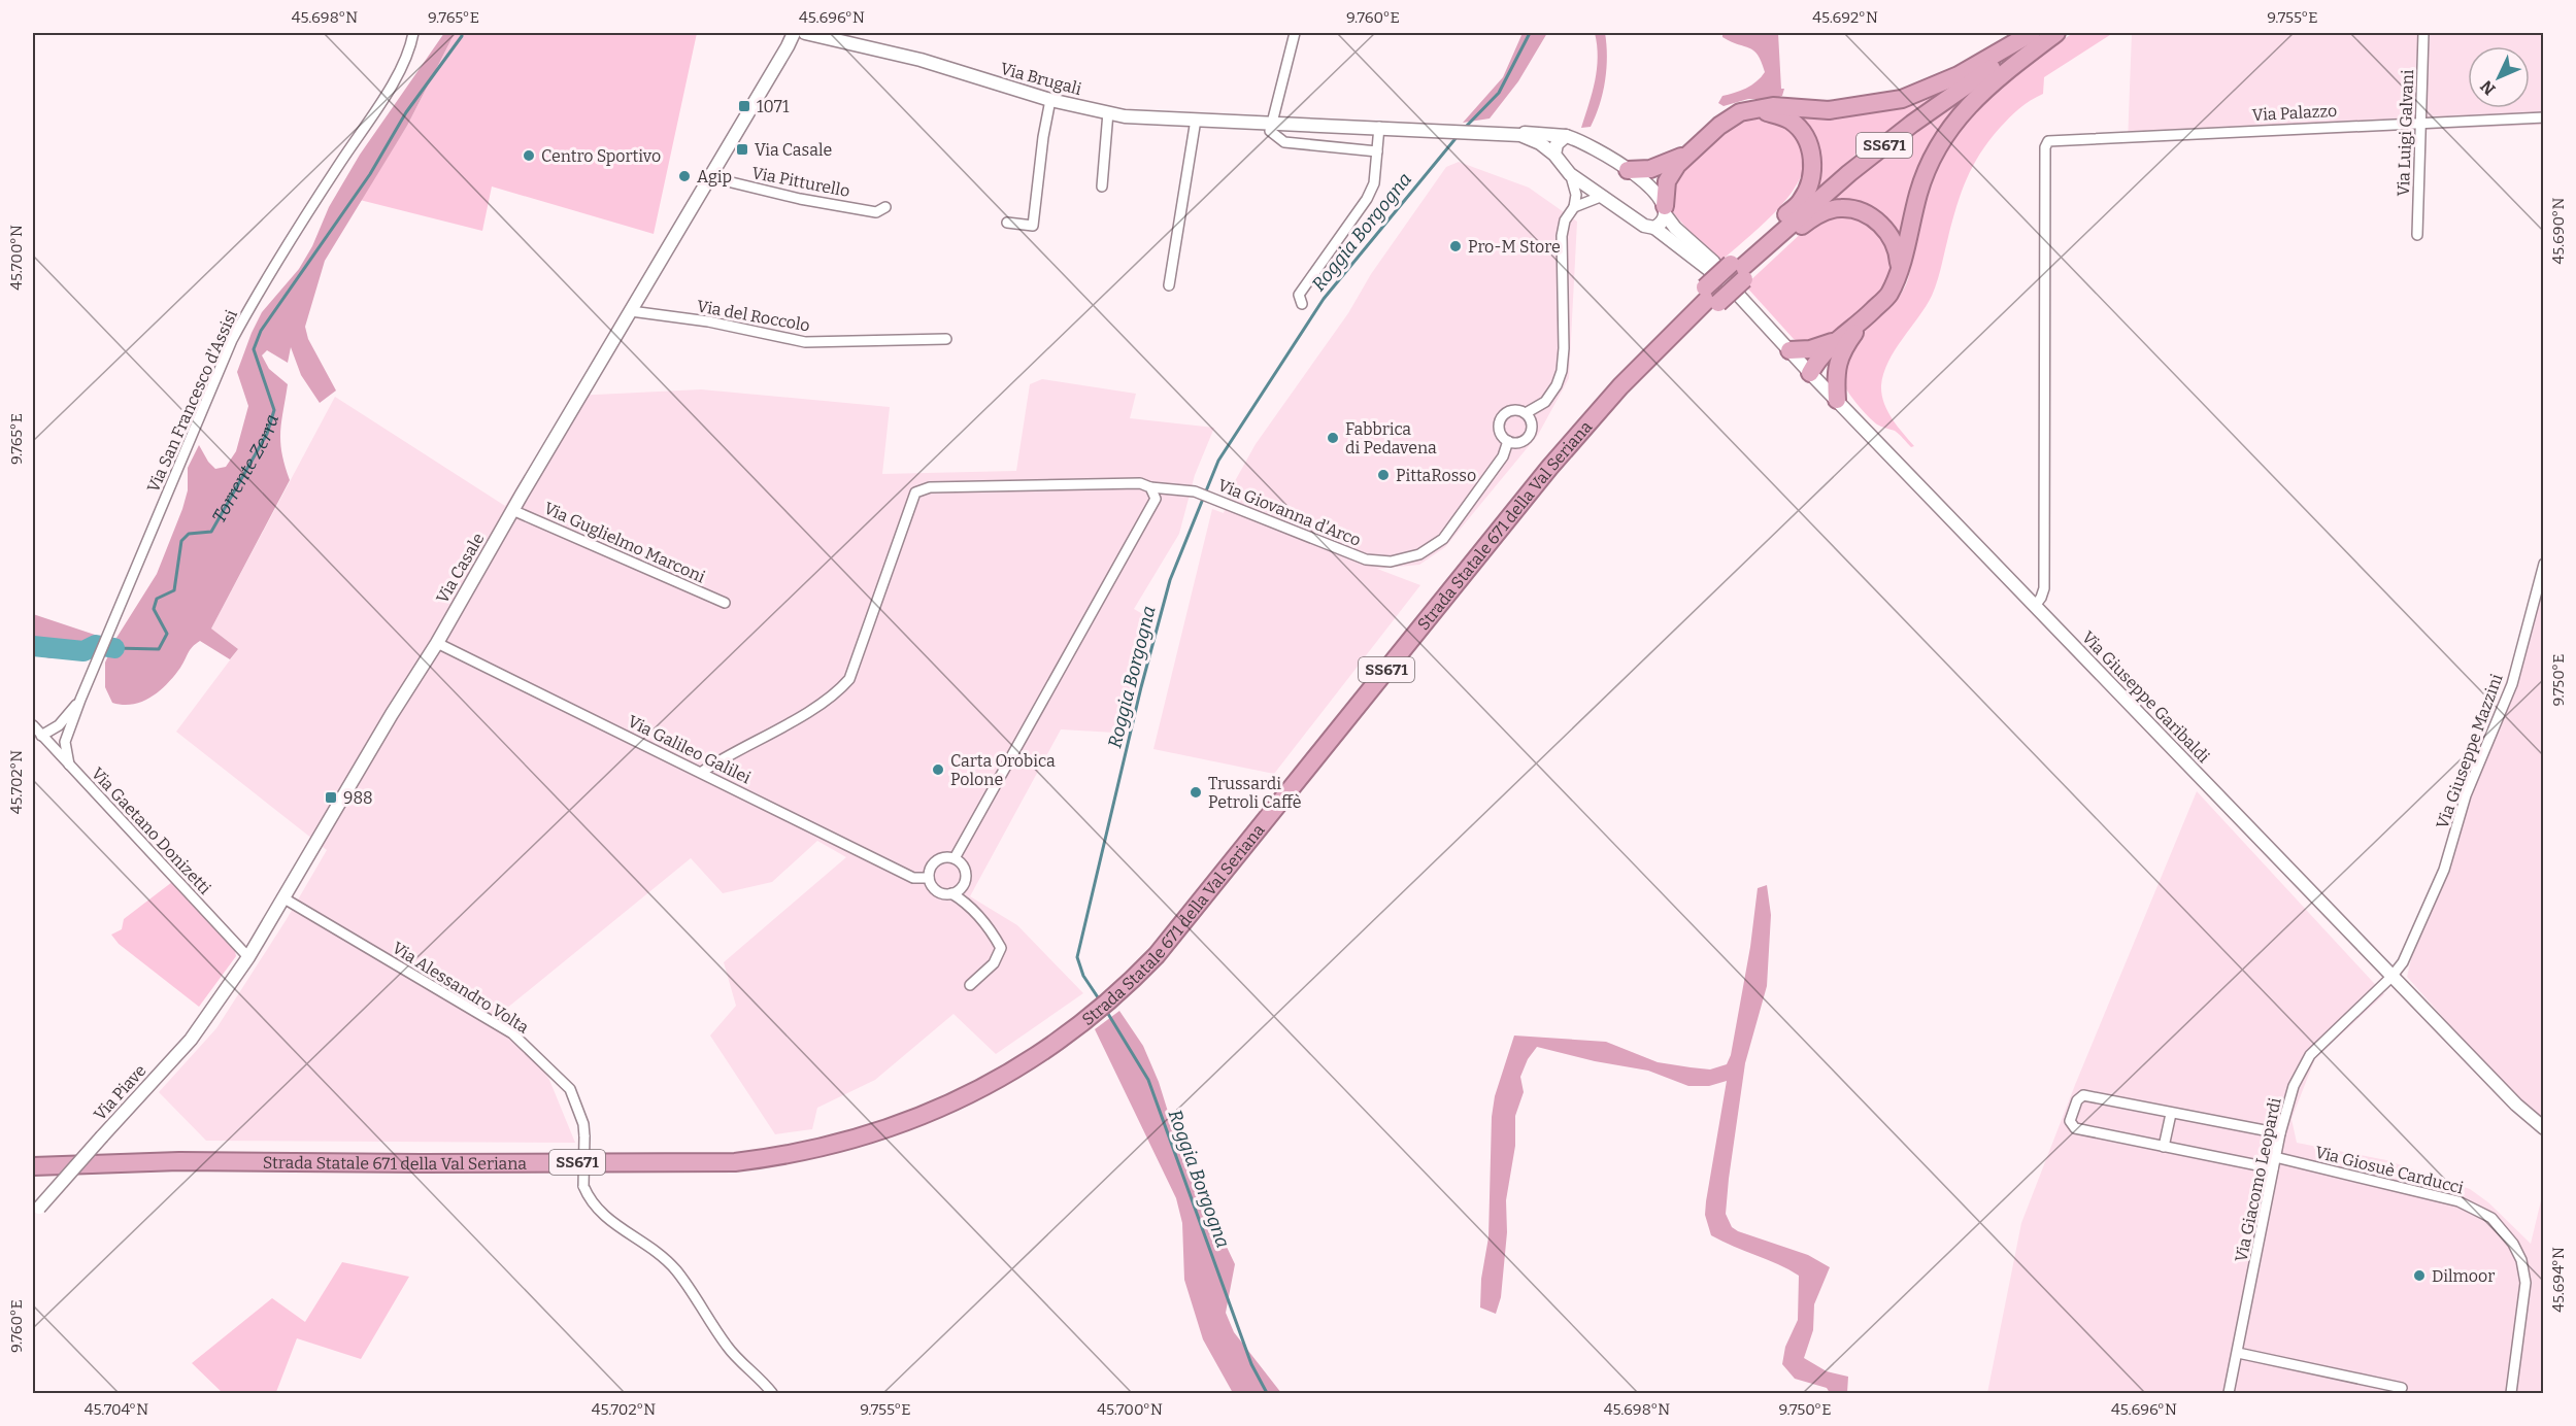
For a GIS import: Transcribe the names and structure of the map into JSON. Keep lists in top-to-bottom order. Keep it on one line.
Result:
{"streets":{"highway":["SS671","Strada Statale 671 della Val Seriana"],"street":["Via Brugali","Via Palazzo","Via Luigi Galvani","Via Pitturello","Via del Roccolo","Via San Francesco d'Assisi","Via Giovanna d'Arco","Via Guglielmo Marconi","Via Casale","Via Giuseppe Garibaldi","Via Galileo Galilei","Via Giuseppe Mazzini","Via Gaetano Donizetti","Via Alessandro Volta","Via Piave","Via Giosuè Carducci","Via Giacomo Leopardi"]},"crossings":[["Via Brugali","Via Giuseppe Garibaldi"],["Via Palazzo","Via Luigi Galvani"],["Via Palazzo","Via Giuseppe Garibaldi"],["Via Pitturello","Via Casale"],["Via del Roccolo","Via Casale"],["Via San Francesco d'Assisi","Via Gaetano Donizetti"],["Via Giovanna d'Arco","Via Galileo Galilei"],["Strada Statale 671 della Val Seriana","Via Giuseppe Garibaldi"],["Via Guglielmo Marconi","Via Casale"],["Via Casale","Via Galileo Galilei"],["Via Casale","Via Gaetano Donizetti"],["Via Casale","Via Alessandro Volta"],["Via Casale","Via Piave"],["Via Giuseppe Garibaldi","Via Giuseppe Mazzini"],["Via Giuseppe Garibaldi","Via Giacomo Leopardi"],["Via Giuseppe Mazzini","Via Giacomo Leopardi"],["Via Giosuè Carducci","Via Giacomo Leopardi"]],"water":["Roggia Borgogna","Torrente Zerra"],"places":{"transit":["1071","Via Casale","988"],"other":["Centro Sportivo","Agip","Pro-M Store","Fabbrica di Pedavena","PittaRosso","Carta Orobica Polone","Trussardi Petroli Caffè","Dilmoor"]},"north":"bottom left","coordinates":["45.698°N","9.765°E","45.696°N","9.760°E","45.692°N","9.755°E","45.690°N","45.700°N","9.750°E","45.702°N","45.694°N","45.704°N"]}
